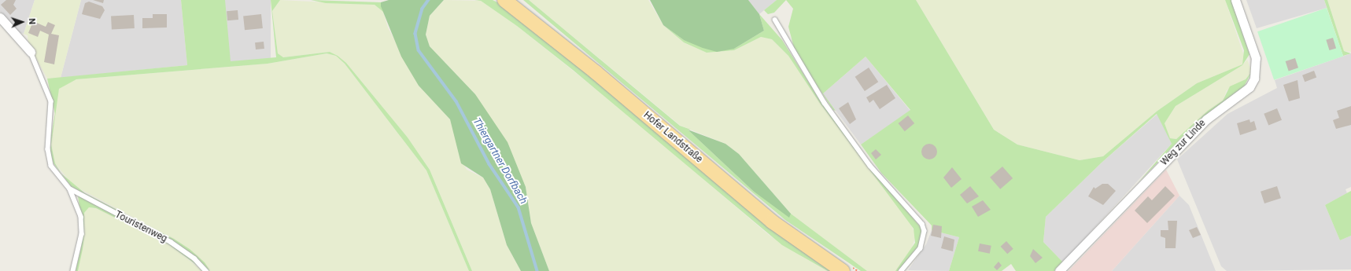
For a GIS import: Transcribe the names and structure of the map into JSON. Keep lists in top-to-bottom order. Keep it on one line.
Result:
{"streets":{"main road":["Hofer Landstraße"],"street":["Weg zur Linde"],"lane":["Touristenweg"]},"water":["Thiergartner Dorfbach"],"north":"right"}
